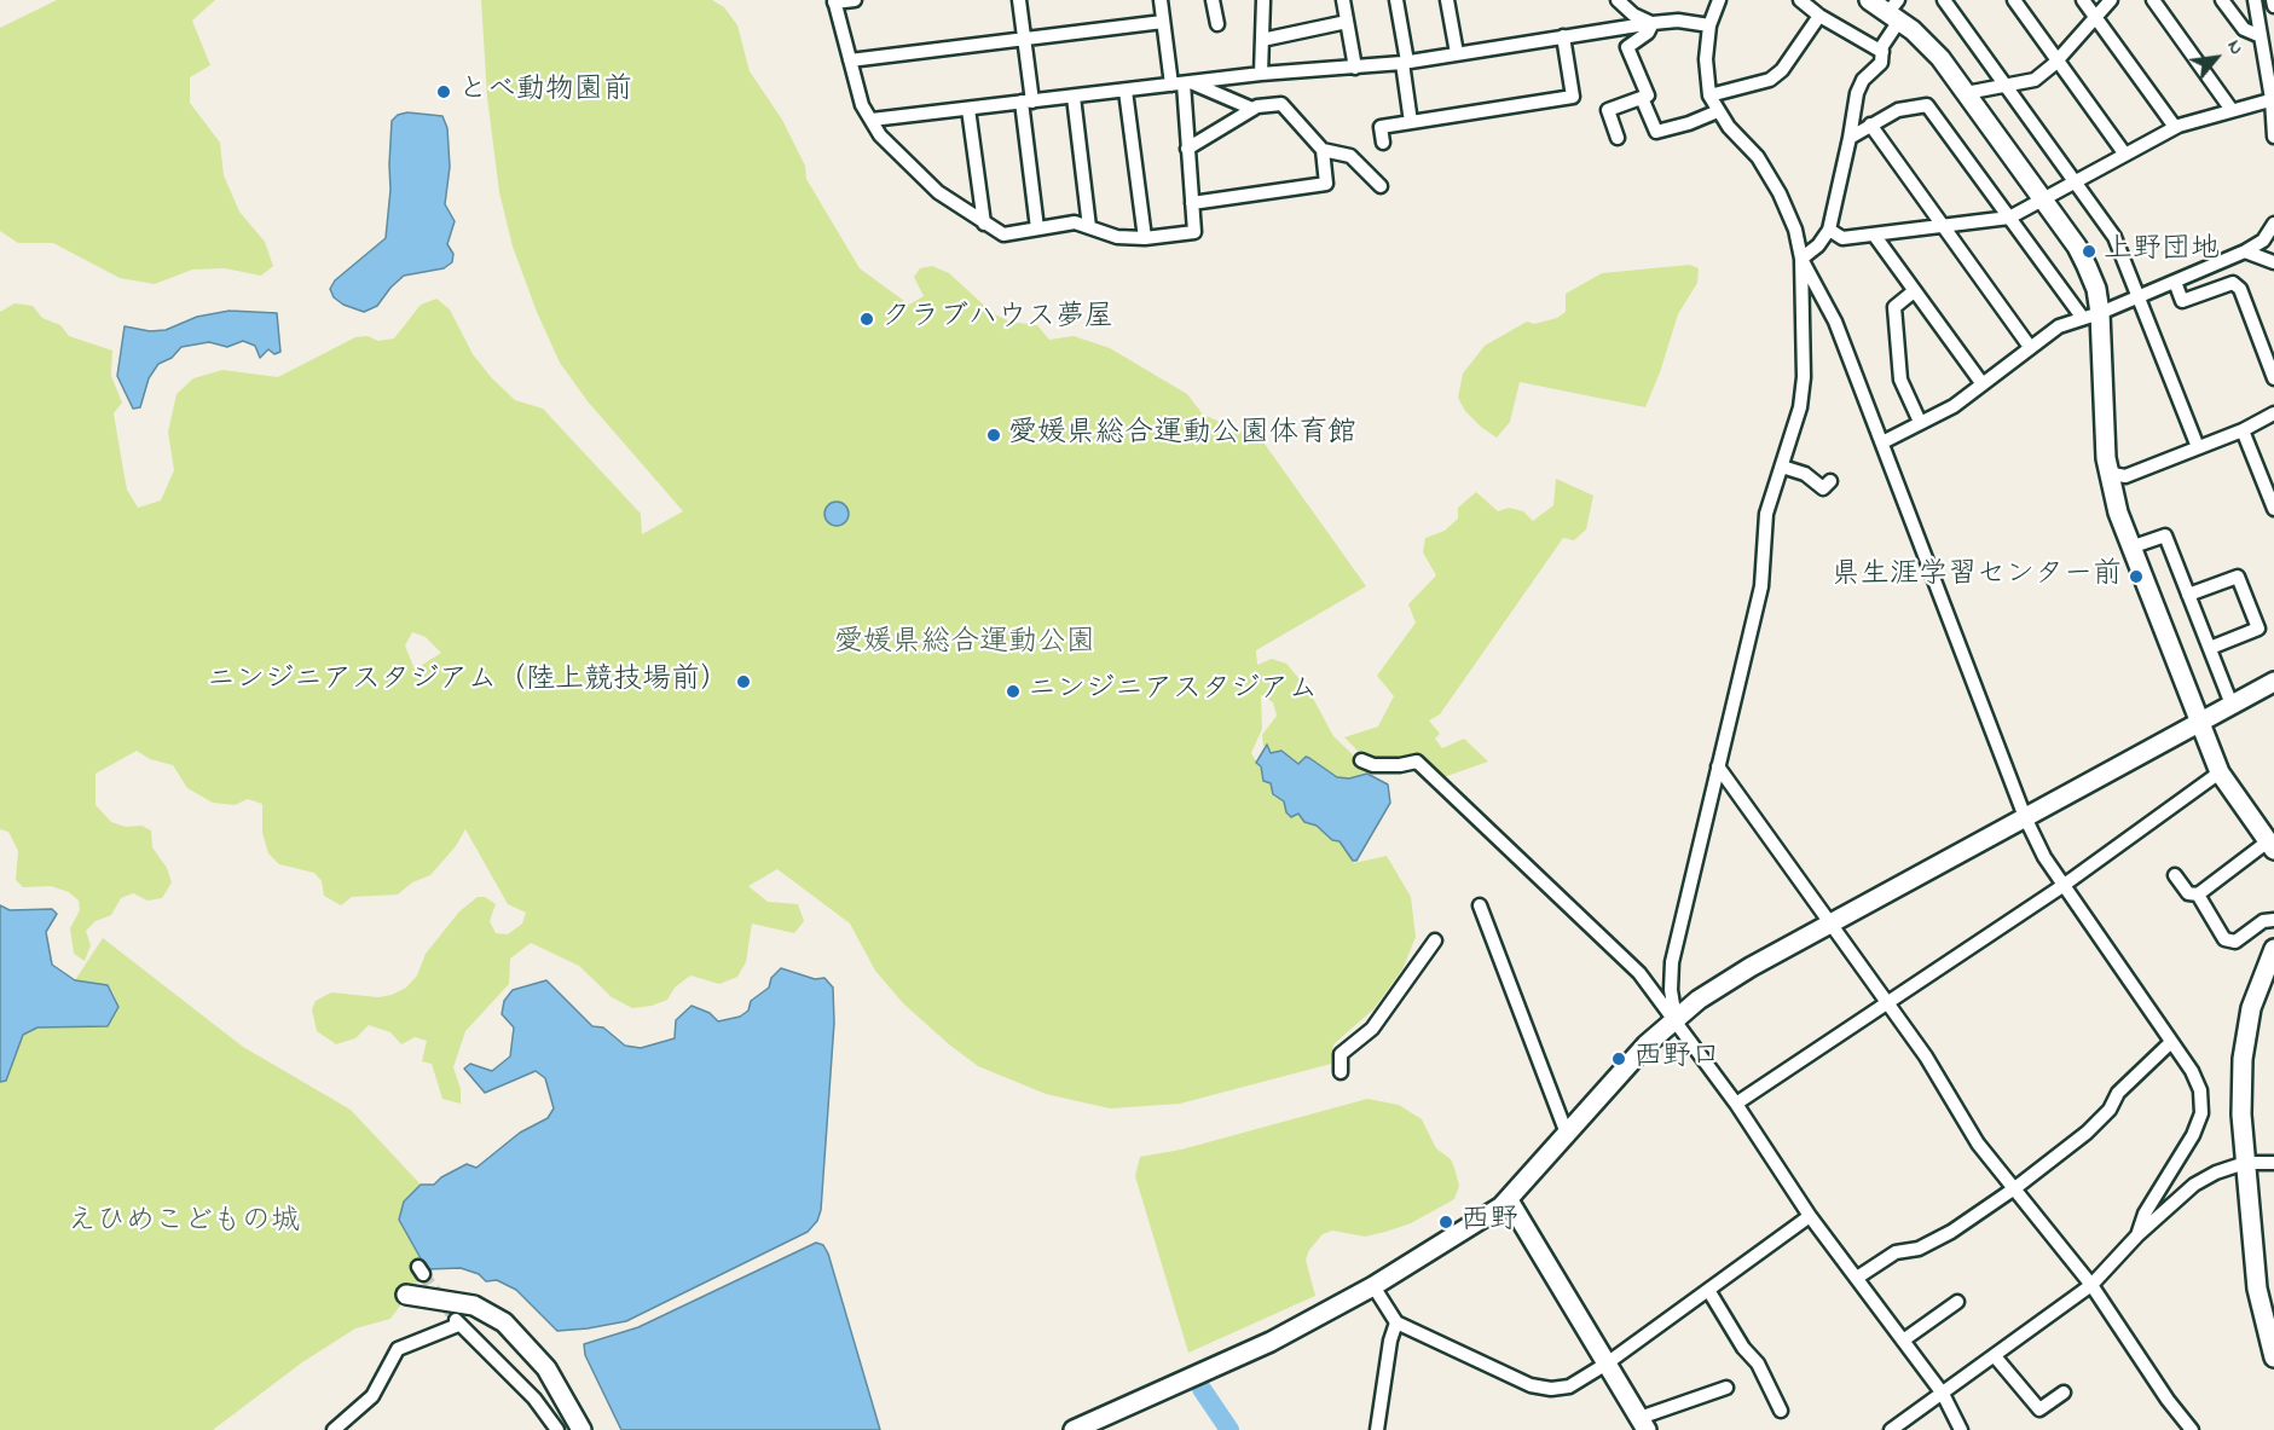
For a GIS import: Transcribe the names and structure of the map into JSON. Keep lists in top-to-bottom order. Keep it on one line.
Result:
{"parks":["愛媛県総合運動公園","えひめこどもの城"],"places":["とべ動物園前","上野団地","クラブハウス夢屋","愛媛県総合運動公園体育館","県生涯学習センター前","ニンジニアスタジアム（陸上競技場前）","ニンジニアスタジアム","西野口","西野"],"north":"top right"}
